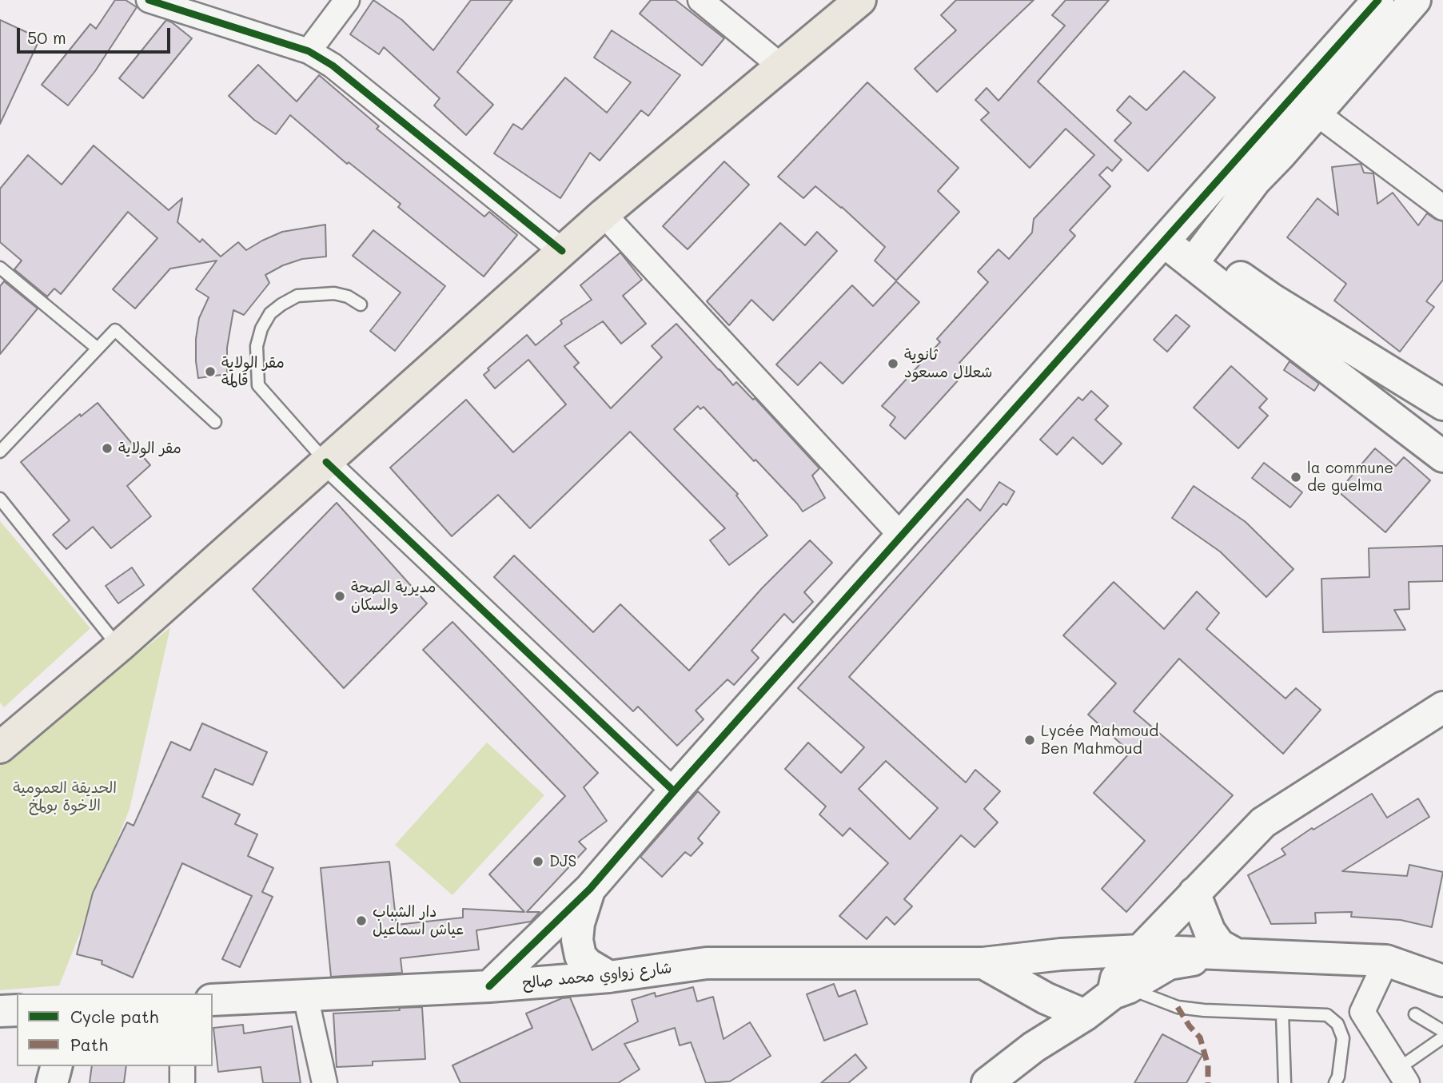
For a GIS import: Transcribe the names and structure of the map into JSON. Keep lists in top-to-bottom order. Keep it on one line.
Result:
{"streets":{"street":["شارع زواوي محمد صالح"]},"parks":["الحديقة العمومية الاخوة بولمخ"],"places":["ثانوية شعلال مسعود","مقر الولاية قالمة","مقر الولاية","la commune de guelma","مديرية الصحة والسكان","Lycée Mahmoud Ben Mahmoud","DJS","دار الشباب عياش اسماعيل"],"legend":["Cycle path","Path"],"scale_bar":"50 m"}
